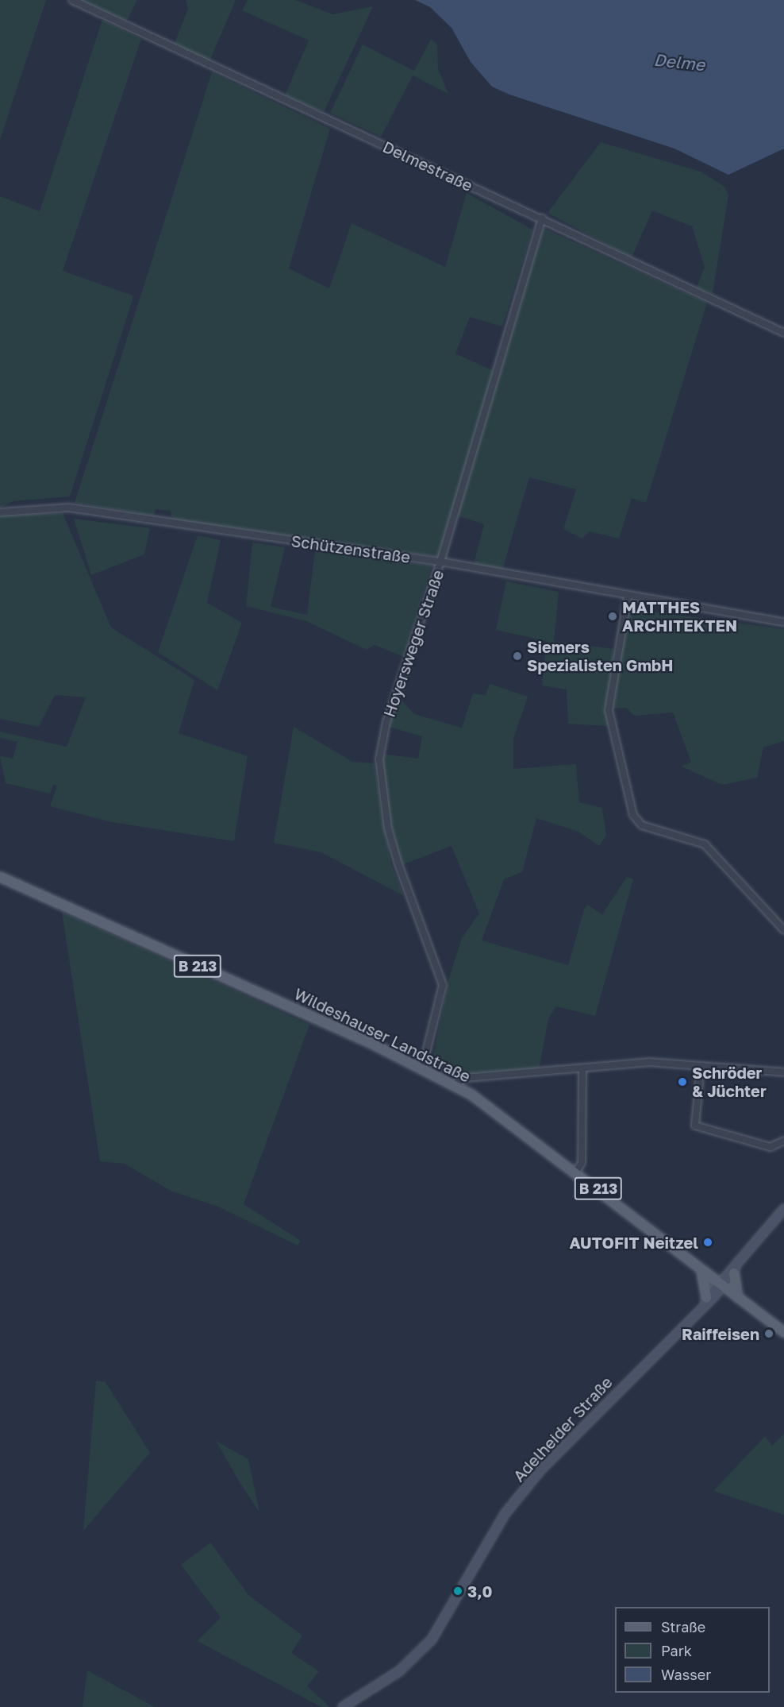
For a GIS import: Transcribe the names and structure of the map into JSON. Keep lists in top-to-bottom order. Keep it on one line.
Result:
{"streets":{"main road":["B 213","Wildeshauser Landstraße"],"street":["Delmestraße","Schützenstraße","Hoyersweger Straße","Adelheider Straße"]},"crossings":[["Delmestraße","Hoyersweger Straße"],["Schützenstraße","Hoyersweger Straße"],["Hoyersweger Straße","Wildeshauser Landstraße"],["Wildeshauser Landstraße","Adelheider Straße"]],"water":["Delme"],"places":["MATTHES ARCHITEKTEN","Siemers Spezialisten GmbH","Schröder & Jüchter","AUTOFIT Neitzel","Raiffeisen","3,0"],"legend":["Straße","Park","Wasser"]}
